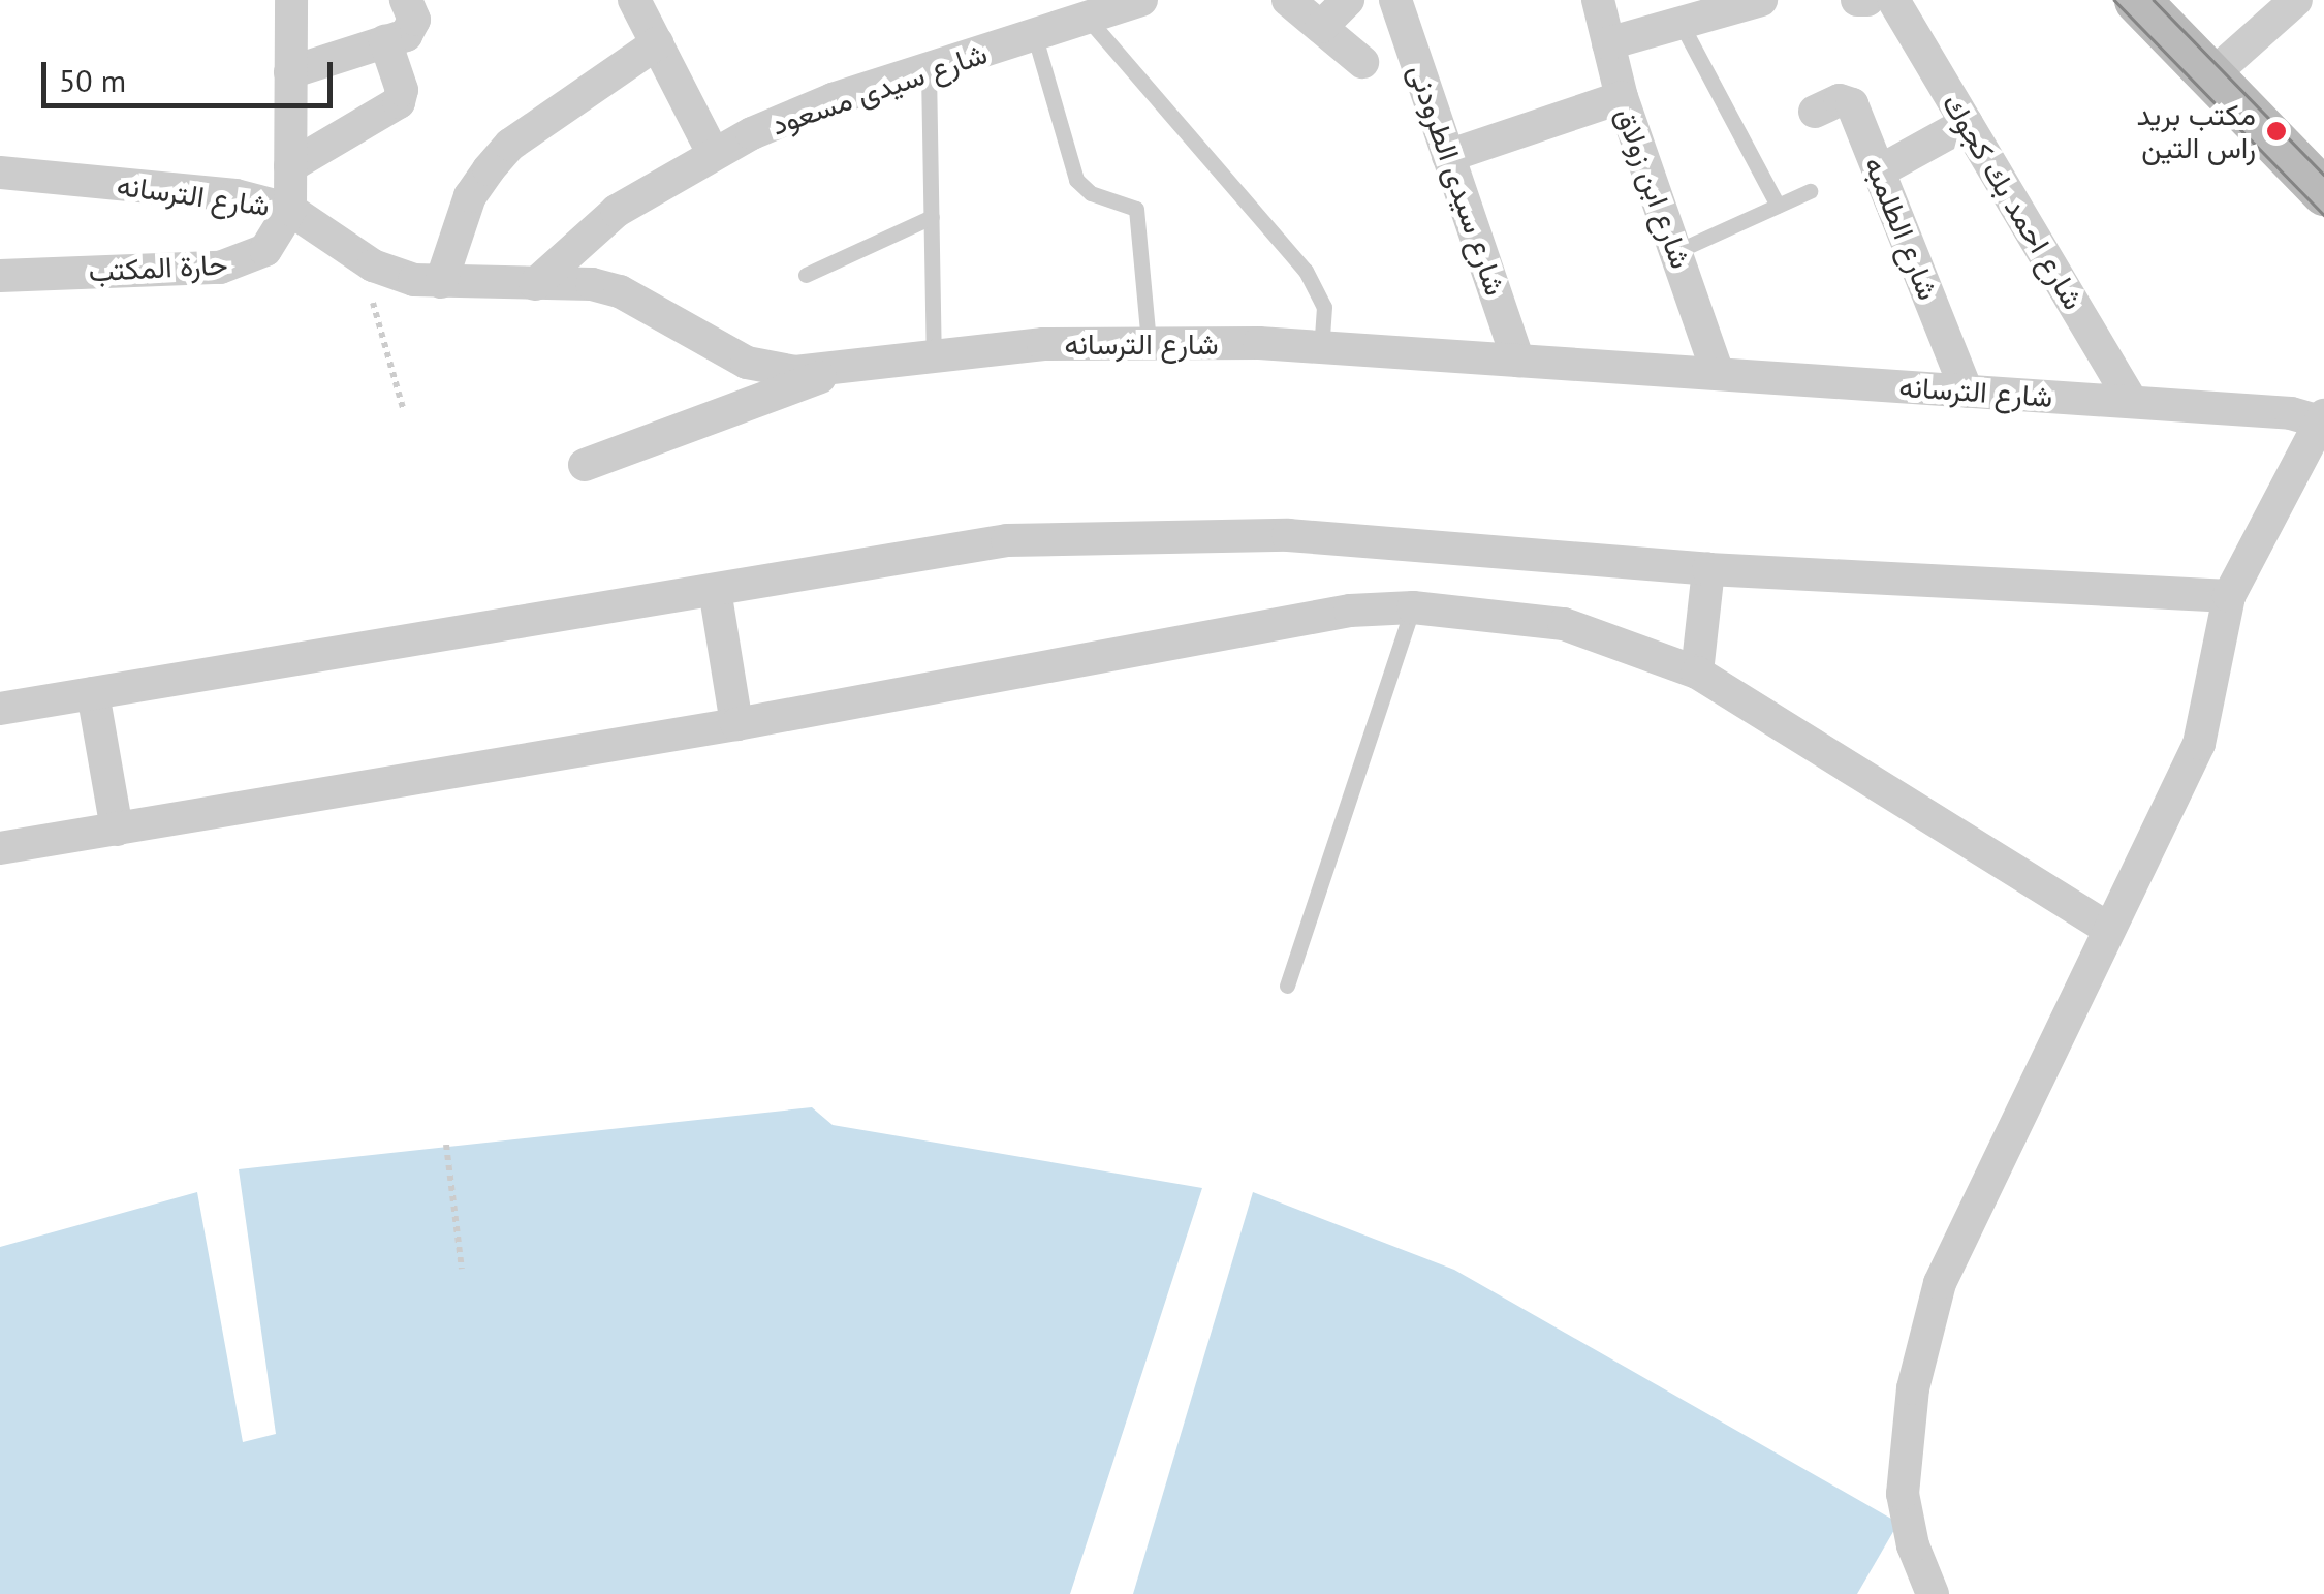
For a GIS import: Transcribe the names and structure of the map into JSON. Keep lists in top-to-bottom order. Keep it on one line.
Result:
{"streets":{"street":["شارع سيدى مسعود","شارع سيدى الطرودنى","شارع ابن زولاق","شارع الترسانه","شارع احمد بك كجوك","شارع الطلمبه","حارة المكتب"]},"crossings":[["شارع سيدى مسعود","شارع الترسانه"],["شارع سيدى الطرودنى","شارع الترسانه"],["شارع ابن زولاق","شارع الترسانه"],["شارع الترسانه","شارع احمد بك كجوك"],["شارع الترسانه","شارع الطلمبه"],["شارع الترسانه","حارة المكتب"]],"places":["مكتب بريد راس التين"],"scale_bar":"50 m"}
